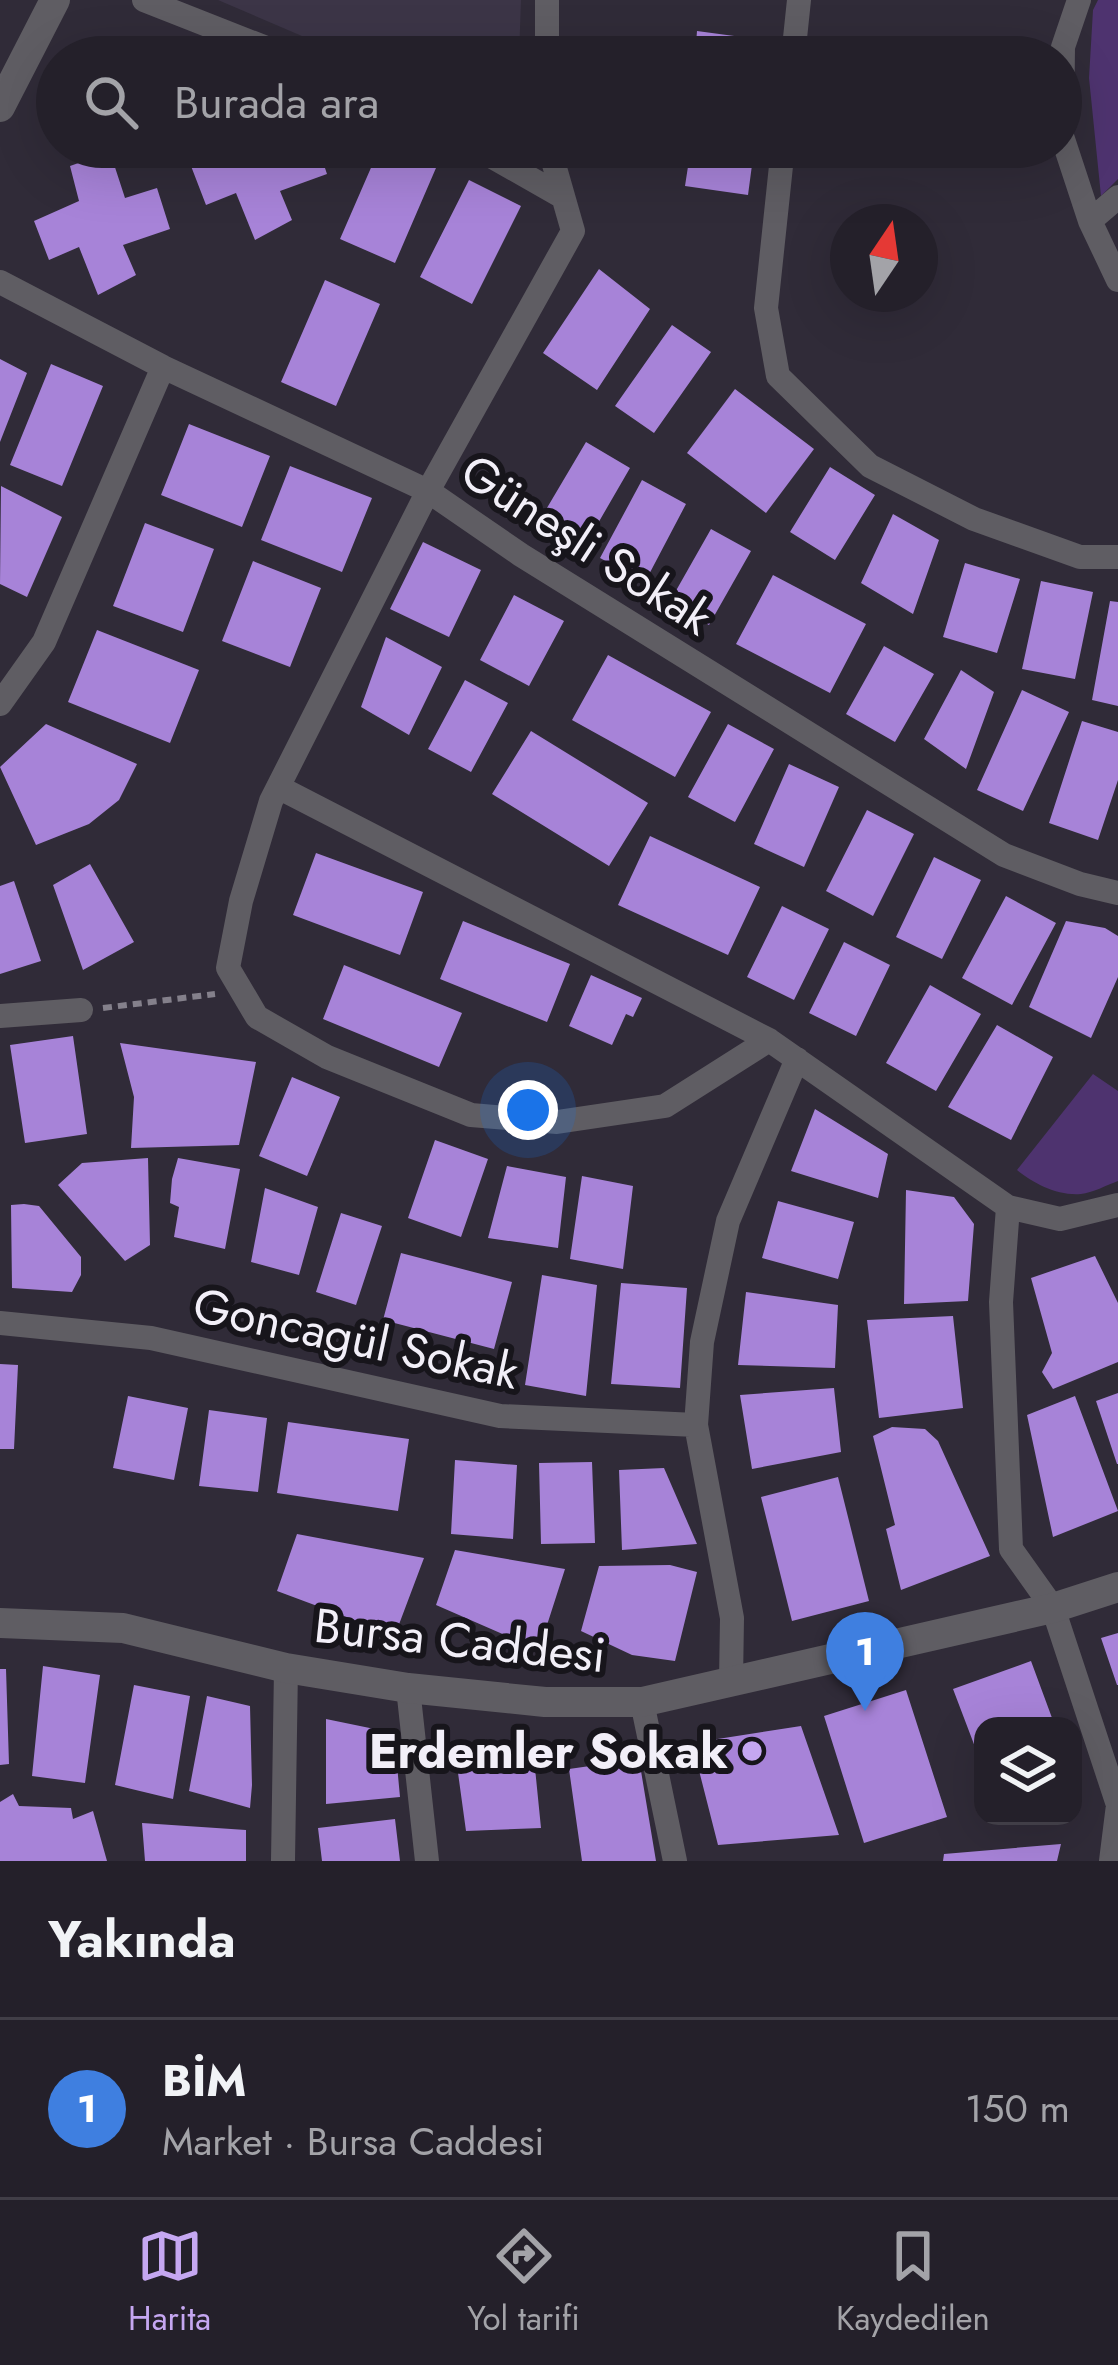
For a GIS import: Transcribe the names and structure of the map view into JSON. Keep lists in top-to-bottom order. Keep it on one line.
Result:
{"streets":{"street":["Güneşli Sokak","Goncagül Sokak","Bursa Caddesi"]},"places":["Erdemler Sokak"],"north":"top","page":{"search":"Burada ara","pins":"1","heading":"Yakında","list":[{"mark":"1","name":"BİM","note":"Market · Bursa Caddesi","value":"150 m"}],"nav":["Harita","Yol tarifi","Kaydedilen"]}}
